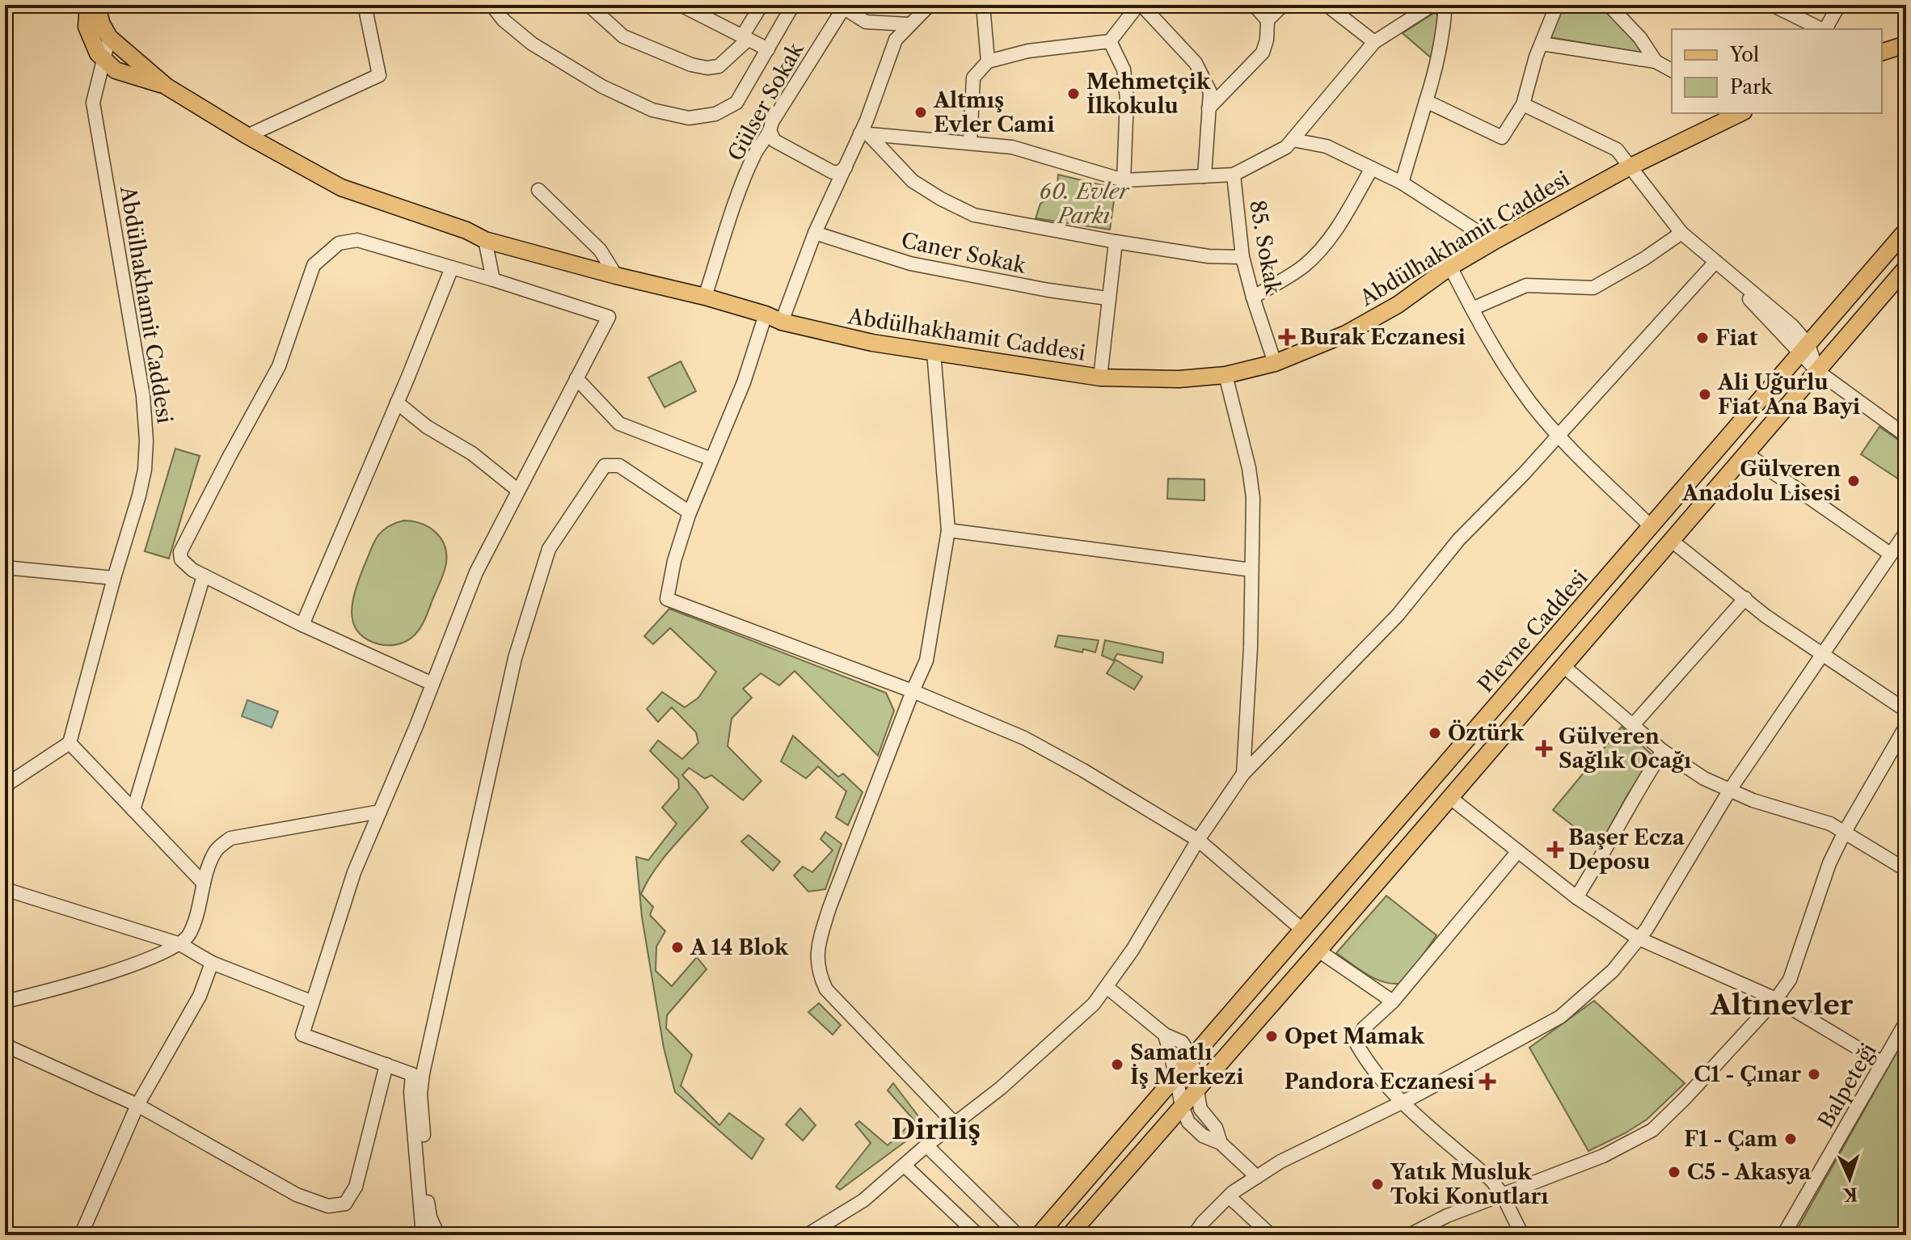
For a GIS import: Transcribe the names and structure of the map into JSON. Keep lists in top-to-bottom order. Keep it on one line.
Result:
{"streets":{"main road":["Abdülhakhamit Caddesi","Plevne Caddesi"],"street":["Gülser Sokak","85. Sokak","Caner Sokak","Balpeteği"]},"crossings":[["Gülser Sokak","Abdülhakhamit Caddesi"],["Abdülhakhamit Caddesi","85. Sokak"]],"districts":["Altınevler","Diriliş"],"parks":["60. Evler Parkı"],"places":{"other":["Mehmetçik İlkokulu","Altmış Evler Cami","Fiat","Ali Uğurlu Fiat Ana Bayi","Gülveren Anadolu Lisesi","Öztürk","A 14 Blok","Opet Mamak","Samatlı İş Merkezi","C1 - Çınar","F1 - Çam","C5 - Akasya","Yatık Musluk Toki Konutları"],"health":["Burak Eczanesi","Gülveren Sağlık Ocağı","Başer Ecza Deposu","Pandora Eczanesi"]},"legend":["Yol","Park"],"north":"bottom"}
